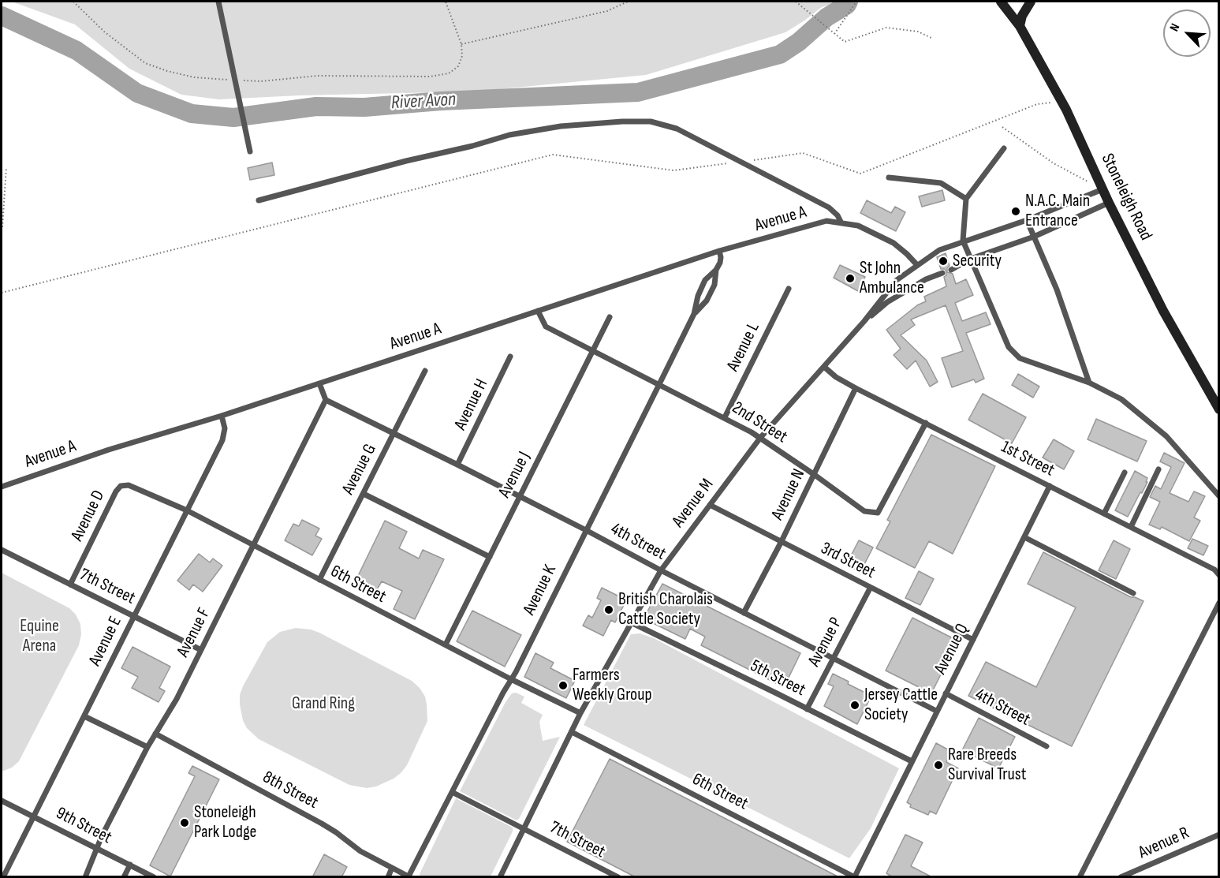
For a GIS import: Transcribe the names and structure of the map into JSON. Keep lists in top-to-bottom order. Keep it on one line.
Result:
{"streets":{"main road":["Stoneleigh Road"],"lane":["Avenue A","Avenue L","Avenue H","2nd Street","1st Street","Avenue G","Avenue J","Avenue N","Avenue M","Avenue D","4th Street","3rd Street","6th Street","7th Street","Avenue K","Avenue F","Avenue E","Avenue P","Avenue Q","5th Street","8th Street","9th Street","Avenue R"]},"crossings":[["Avenue A","2nd Street"],["Avenue A","Avenue K"],["Avenue A","Avenue E"],["Avenue L","2nd Street"],["Avenue H","4th Street"],["2nd Street","1st Street"],["2nd Street","Avenue J"],["2nd Street","Avenue N"],["2nd Street","Avenue M"],["2nd Street","Avenue K"],["1st Street","Avenue N"],["1st Street","Avenue M"],["1st Street","Avenue Q"],["Avenue G","4th Street"],["Avenue G","6th Street"],["Avenue J","4th Street"],["Avenue J","6th Street"],["Avenue N","4th Street"],["Avenue N","3rd Street"],["Avenue M","4th Street"],["Avenue M","3rd Street"],["Avenue M","6th Street"],["Avenue M","7th Street"],["Avenue M","5th Street"],["Avenue D","6th Street"],["Avenue D","7th Street"],["4th Street","Avenue K"],["4th Street","Avenue F"],["4th Street","Avenue P"],["4th Street","Avenue Q"],["3rd Street","Avenue P"],["3rd Street","Avenue Q"],["6th Street","Avenue K"],["6th Street","Avenue F"],["6th Street","Avenue E"],["6th Street","Avenue Q"],["7th Street","Avenue K"],["7th Street","Avenue F"],["7th Street","Avenue E"],["Avenue K","8th Street"],["Avenue F","8th Street"],["Avenue F","9th Street"],["Avenue E","9th Street"],["Avenue P","5th Street"],["Avenue Q","5th Street"]],"water":["River Avon"],"parks":["Equine Arena","Grand Ring"],"places":["N.A.C. Main Entrance","Security","St John Ambulance","British Charolais Cattle Society","Farmers Weekly Group","Jersey Cattle Society","Rare Breeds Survival Trust","Stoneleigh Park Lodge"],"north":"top left"}
